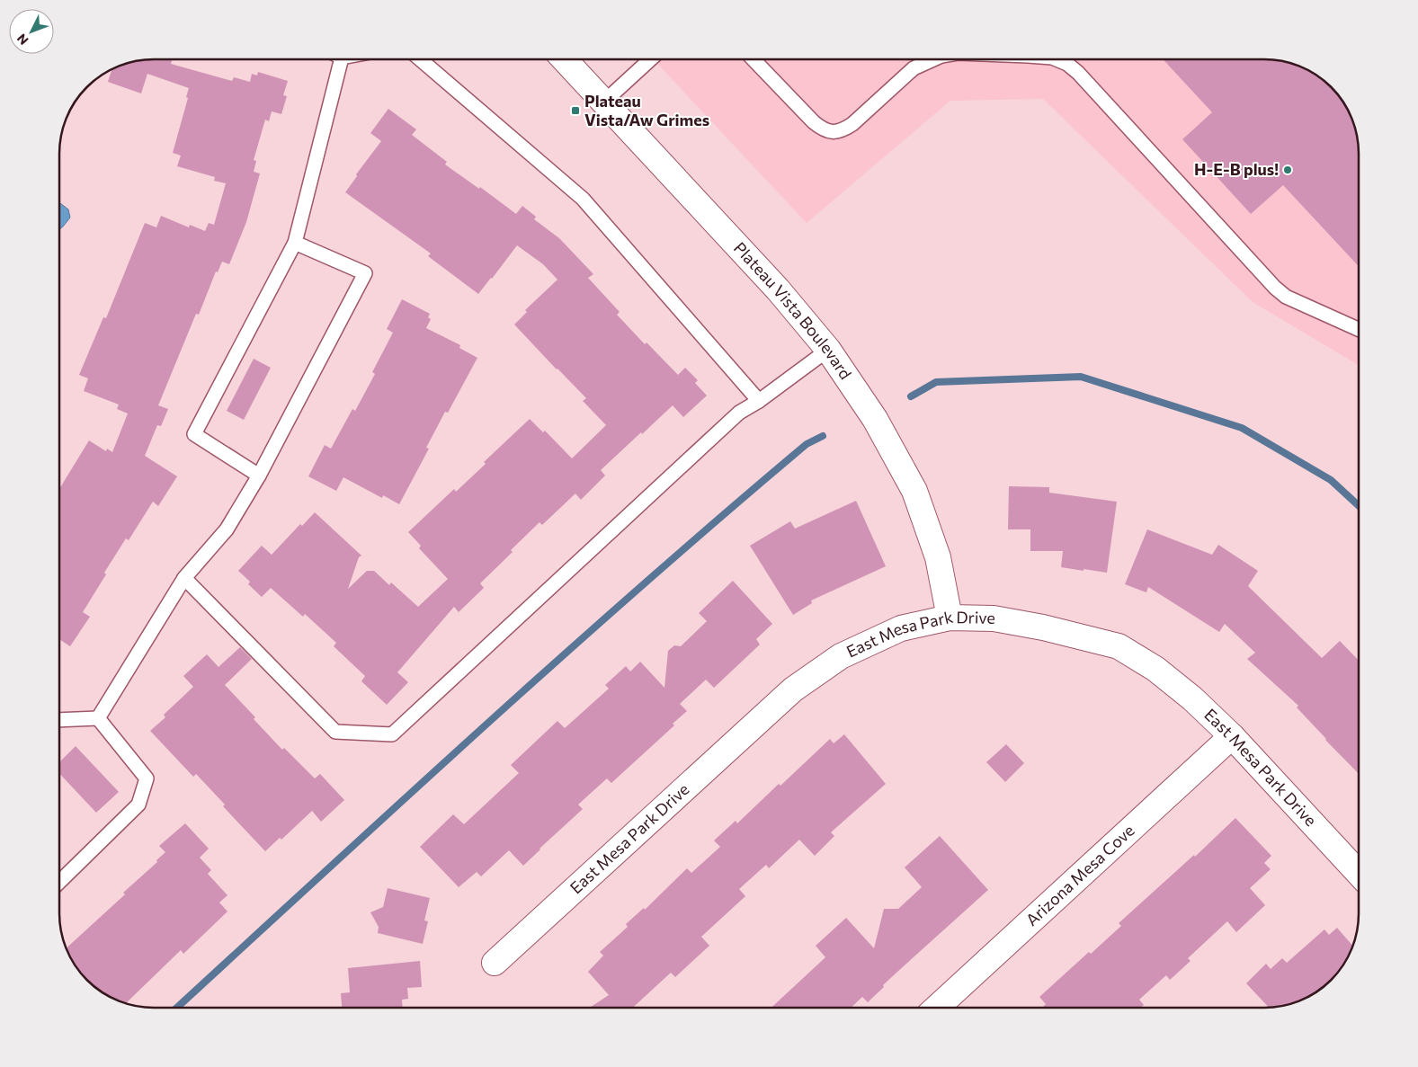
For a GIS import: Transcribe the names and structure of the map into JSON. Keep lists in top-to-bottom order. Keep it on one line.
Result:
{"streets":{"street":["Plateau Vista Boulevard","East Mesa Park Drive","Arizona Mesa Cove"]},"crossings":[["Plateau Vista Boulevard","East Mesa Park Drive"],["East Mesa Park Drive","Arizona Mesa Cove"]],"places":{"transit":["Plateau Vista/Aw Grimes"],"other":["H-E-B plus!"]},"north":"bottom left"}
